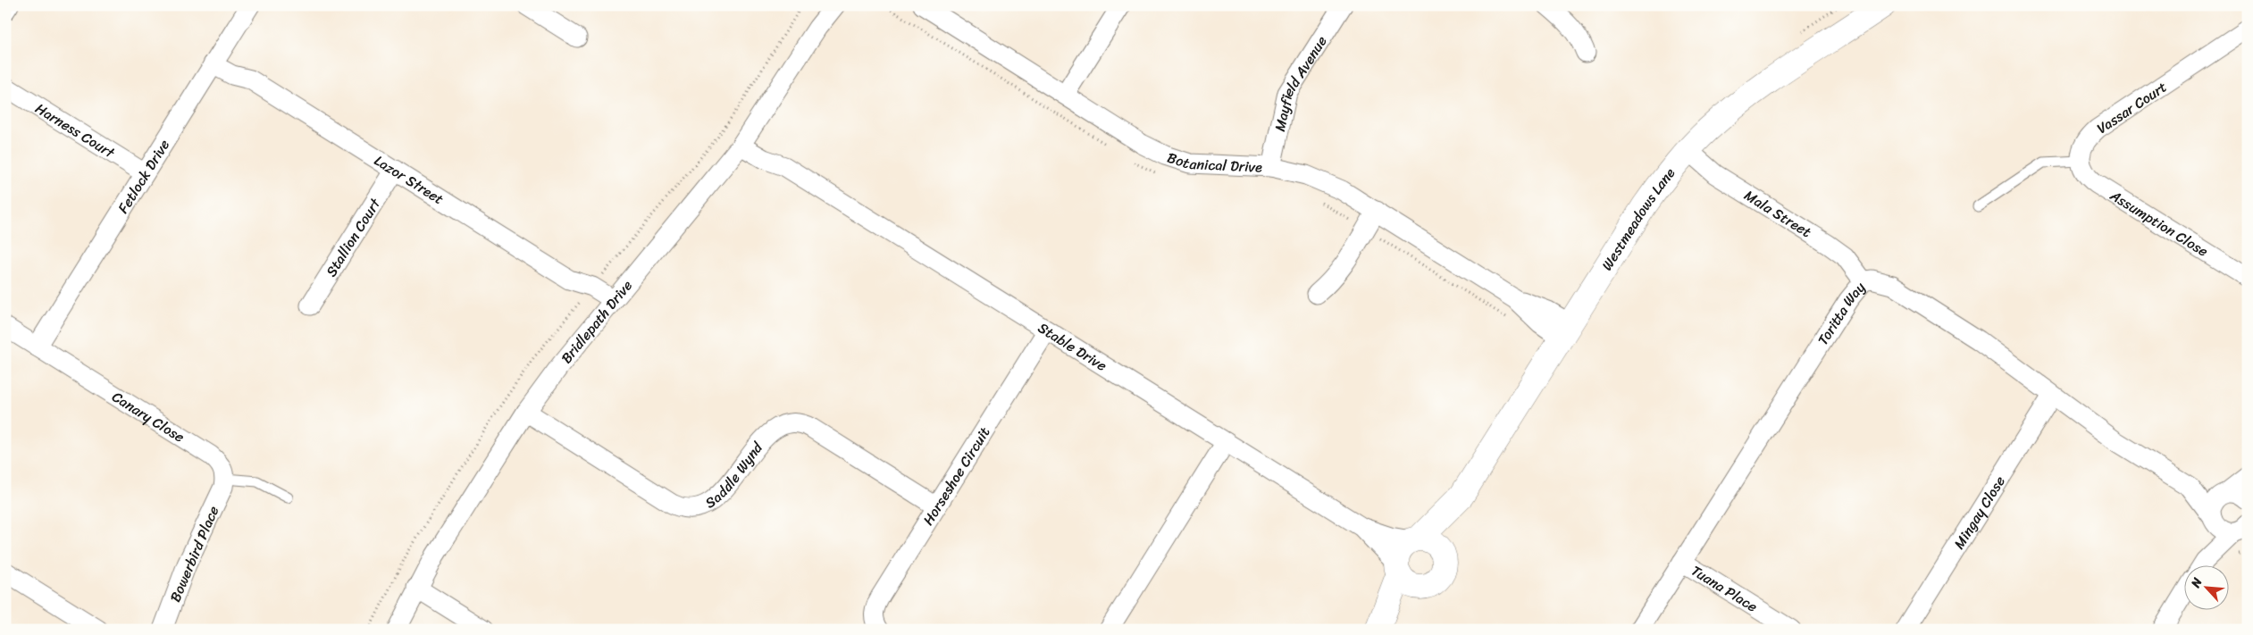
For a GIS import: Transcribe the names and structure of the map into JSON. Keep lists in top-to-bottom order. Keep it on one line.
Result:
{"streets":{"street":["Mayfield Avenue","Vassar Court","Harness Court","Botanical Drive","Fetlock Drive","Lazor Street","Mala Street","Westmeadows Lane","Assumption Close","Stallion Court","Toritta Way","Bridlepath Drive","Stable Drive","Canary Close","Saddle Wynd","Horseshoe Circuit","Mingay Close","Bowerbird Place","Tuana Place"]},"crossings":[["Mayfield Avenue","Botanical Drive"],["Vassar Court","Assumption Close"],["Harness Court","Fetlock Drive"],["Botanical Drive","Westmeadows Lane"],["Fetlock Drive","Lazor Street"],["Fetlock Drive","Canary Close"],["Lazor Street","Stallion Court"],["Lazor Street","Bridlepath Drive"],["Mala Street","Westmeadows Lane"],["Mala Street","Toritta Way"],["Westmeadows Lane","Stable Drive"],["Toritta Way","Mingay Close"],["Toritta Way","Tuana Place"],["Bridlepath Drive","Stable Drive"],["Bridlepath Drive","Saddle Wynd"],["Stable Drive","Horseshoe Circuit"],["Canary Close","Bowerbird Place"],["Saddle Wynd","Horseshoe Circuit"]],"north":"top left"}
